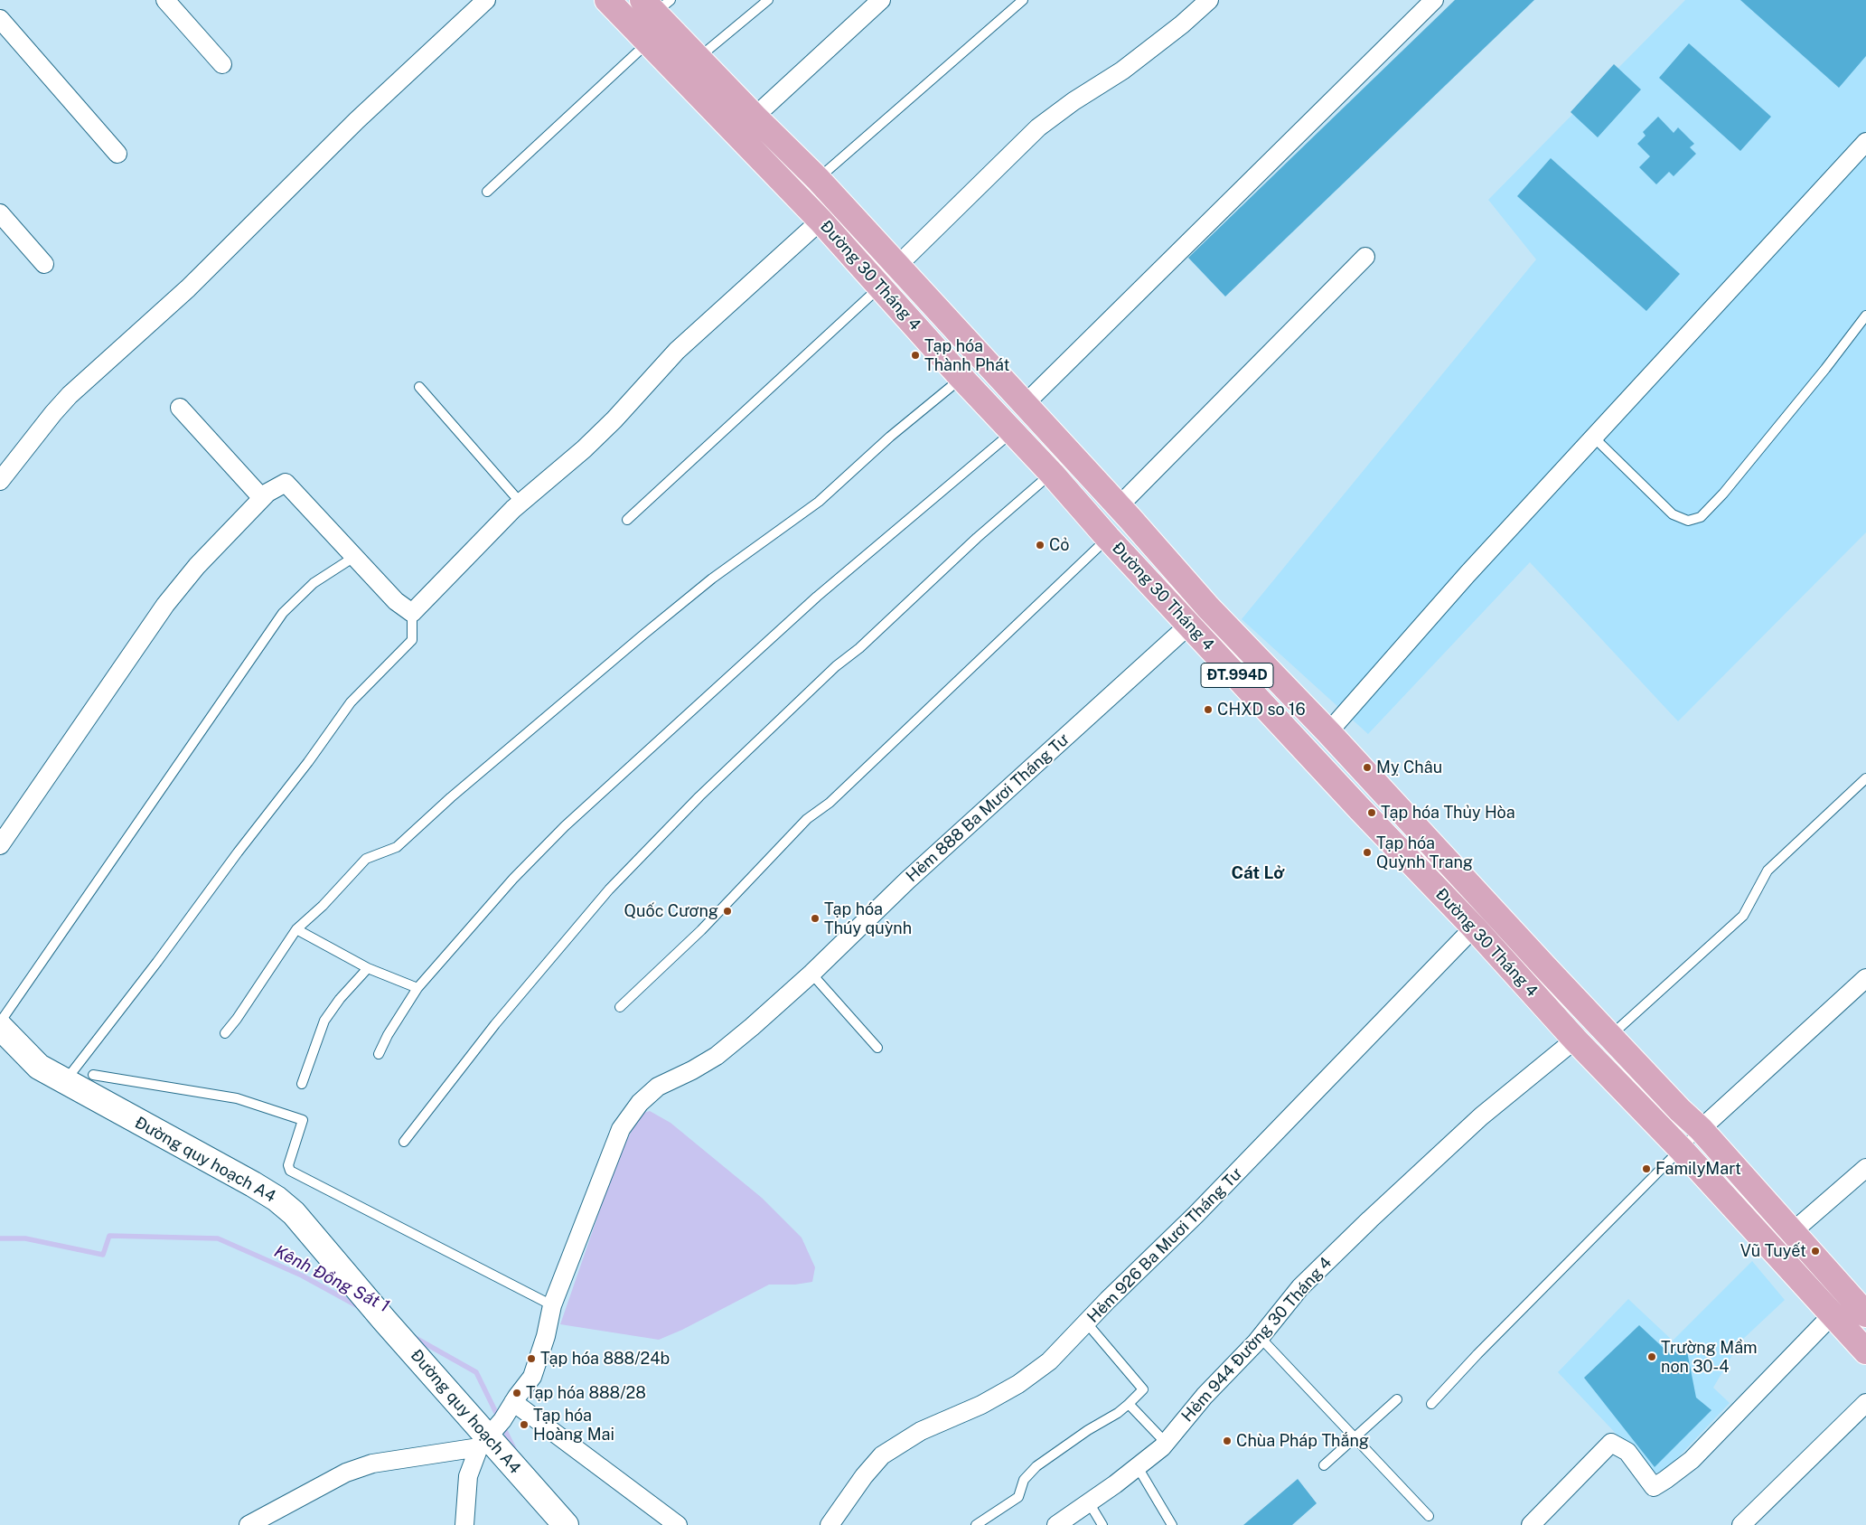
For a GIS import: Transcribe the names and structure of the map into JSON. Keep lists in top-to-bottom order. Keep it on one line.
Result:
{"streets":{"main road":["Đường 30 Tháng 4","ĐT.994D"],"street":["Hẻm 888 Ba Mươi Tháng Tư","Đường quy hoạch A4","Hẻm 926 Ba Mươi Tháng Tư","Hẻm 944 Đường 30 Tháng 4"]},"crossings":[["Đường 30 Tháng 4","Hẻm 888 Ba Mươi Tháng Tư"],["Đường 30 Tháng 4","Hẻm 926 Ba Mươi Tháng Tư"],["Đường 30 Tháng 4","Hẻm 944 Đường 30 Tháng 4"],["Hẻm 888 Ba Mươi Tháng Tư","Đường quy hoạch A4"]],"districts":["Cát Lở"],"water":["Kênh Đồng Sát 1"],"places":["Tạp hóa Thành Phát","Cỏ","CHXD so 16","Mỵ Châu","Tạp hóa Thủy Hòa","Tạp hóa Quỳnh Trang","Quốc Cương","Tạp hóa Thúy quỳnh","FamilyMart","Vũ Tuyết","Trường Mầm non 30-4","Tạp hóa 888/24b","Tạp hóa 888/28","Tạp hóa Hoàng Mai","Chùa Pháp Thắng"]}
